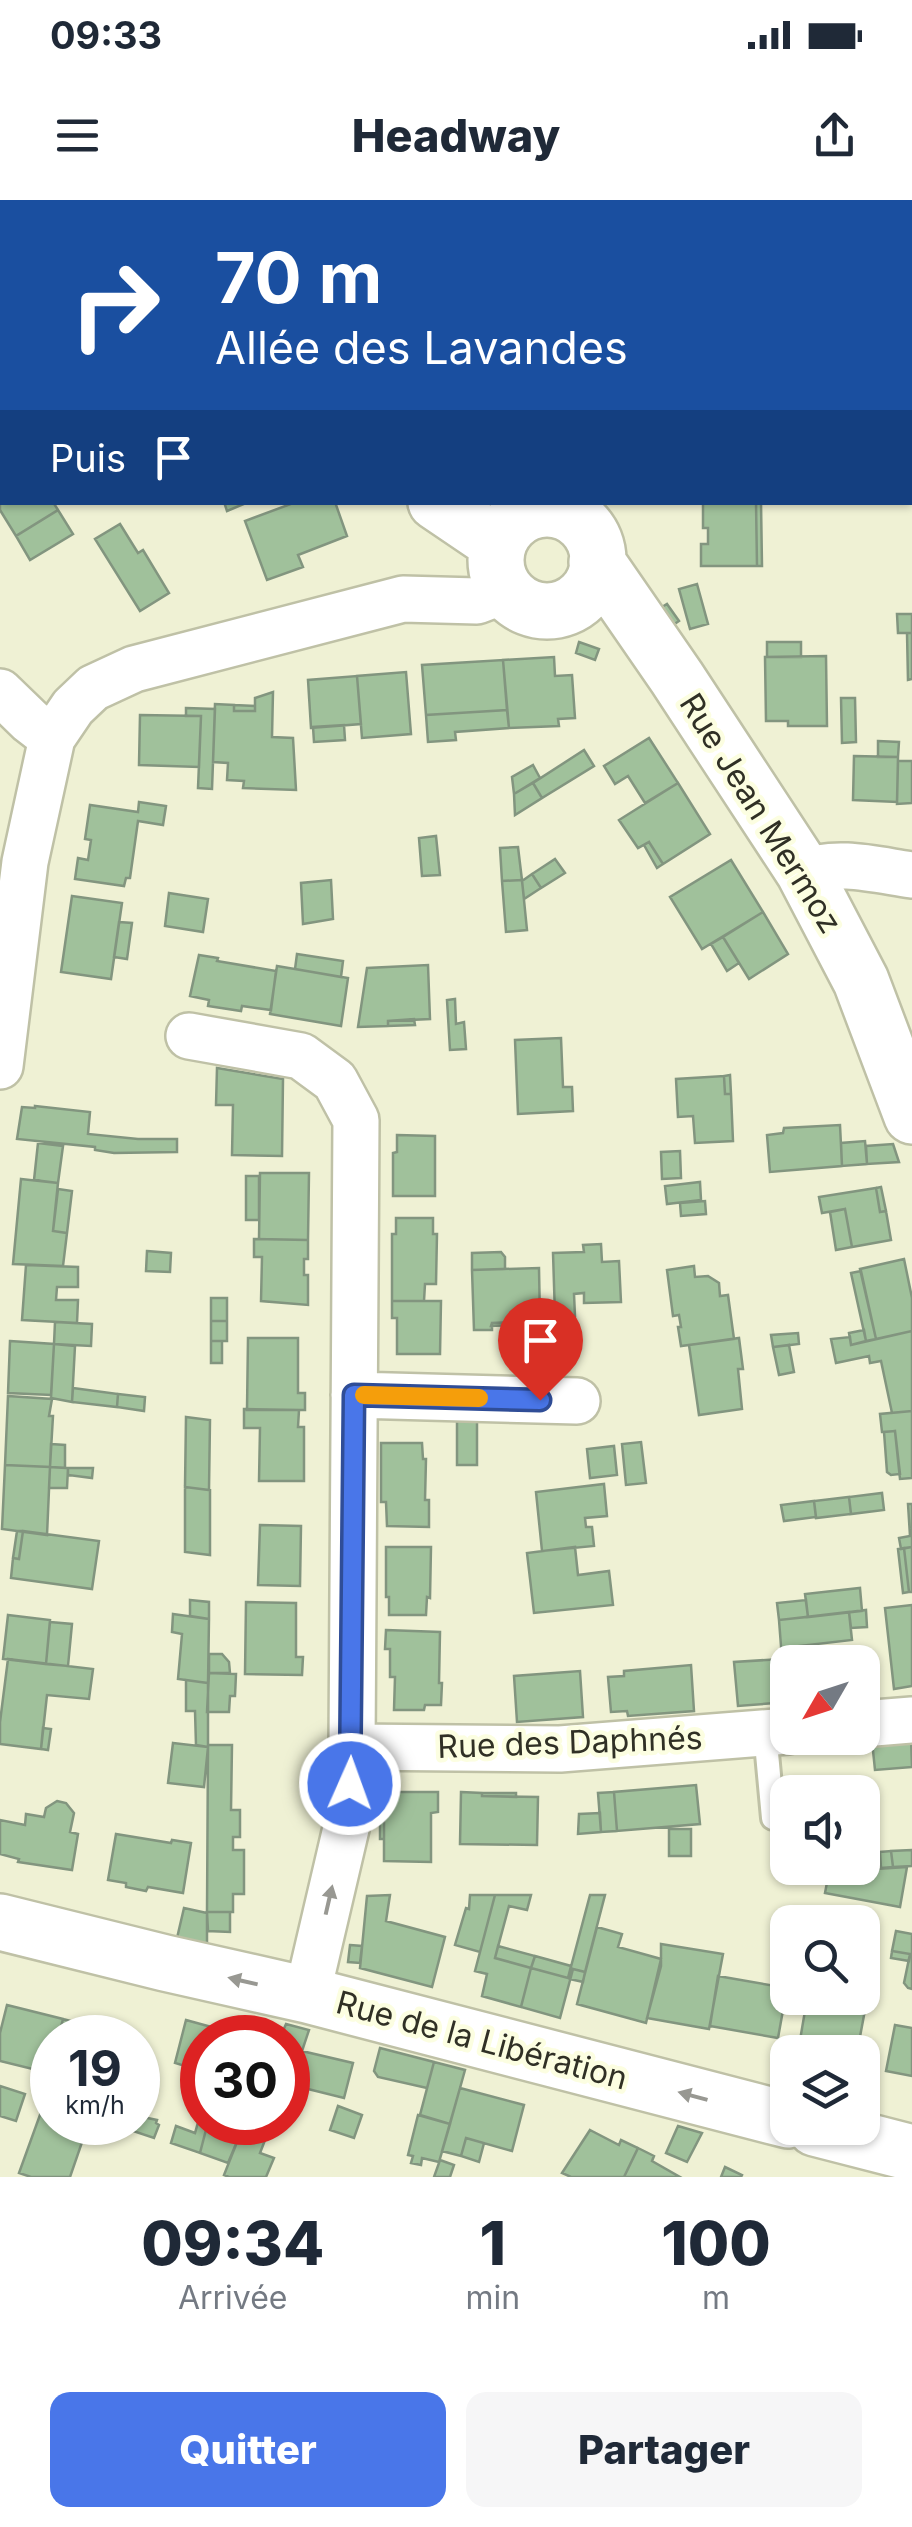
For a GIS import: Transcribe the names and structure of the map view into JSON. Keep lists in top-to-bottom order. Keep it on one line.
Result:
{"streets":{"street":["Rue Jean Mermoz","Rue des Daphnés","Rue de la Libération"]},"one_way":["Rue de la Libération"],"north":"bottom left","page":{"status":"09:33","header":"Headway","turn":["70 m","Allée des Lavandes"],"then":"Puis","speed":"19 km/h","limit":"30","eta":["09:34","Arrivée","1","min","100","m"],"buttons":["Quitter","Partager"]}}
